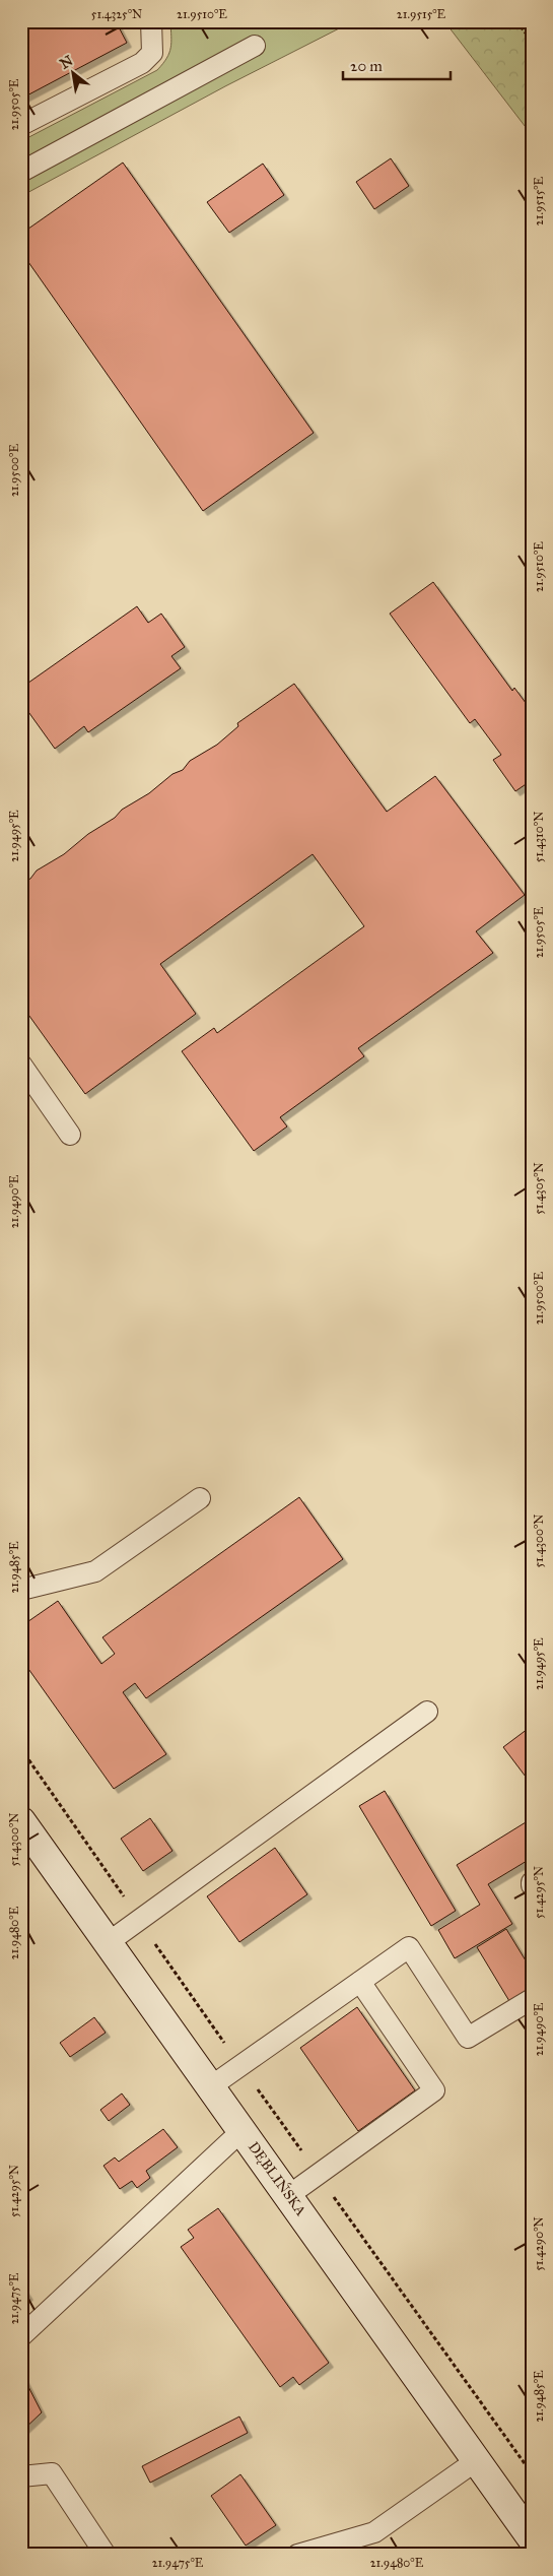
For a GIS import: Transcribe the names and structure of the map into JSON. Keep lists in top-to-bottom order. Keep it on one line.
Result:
{"streets":{"main road":["DĘBLIŃSKA"]},"scale_bar":"20 m","north":"top left","coordinates":["51.4325°N","21.9510°E","21.9515°E","21.9505°E","21.9500°E","21.9495°E","51.4310°N","51.4305°N","21.9490°E","51.4300°N","21.9485°E","51.4295°N","21.9480°E","51.4290°N","21.9475°E"]}
